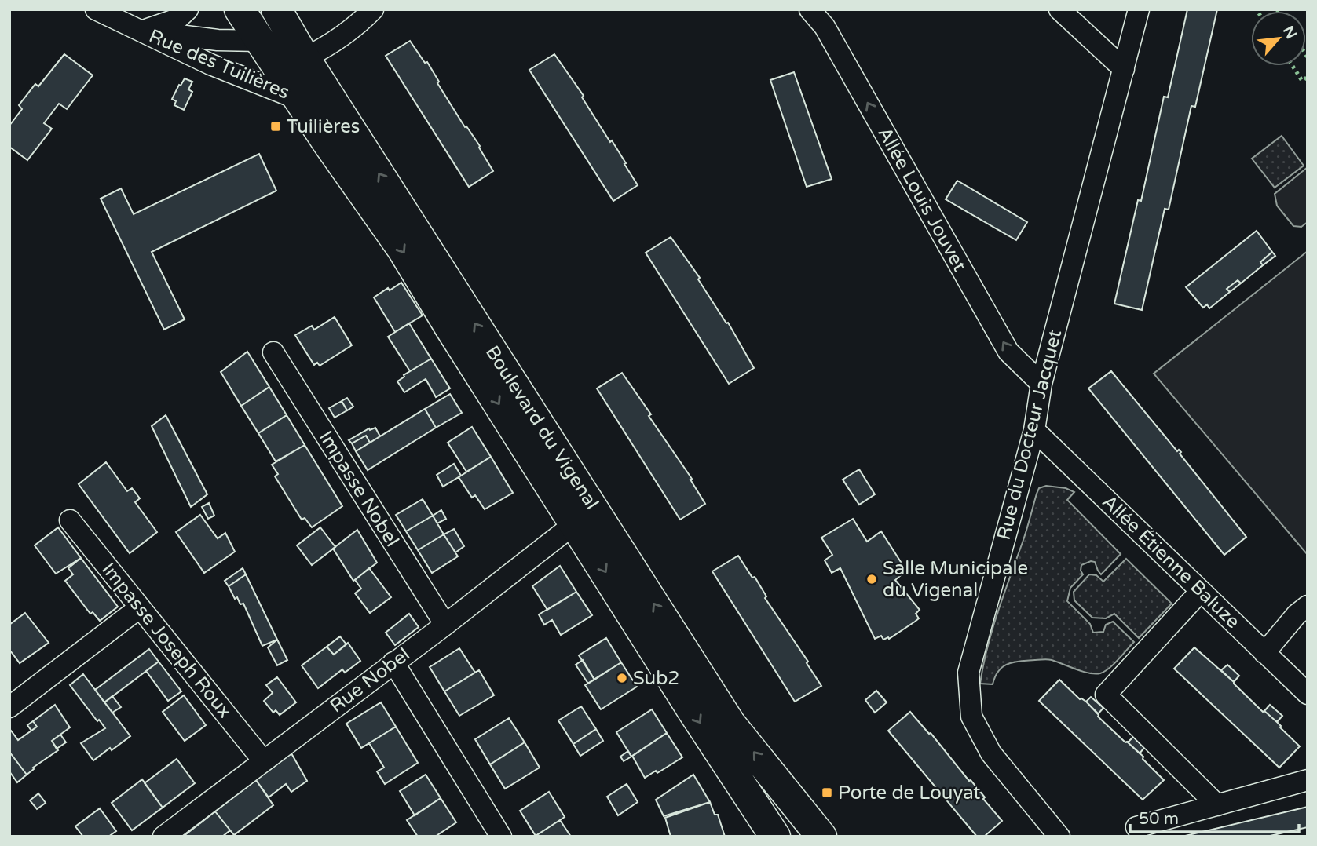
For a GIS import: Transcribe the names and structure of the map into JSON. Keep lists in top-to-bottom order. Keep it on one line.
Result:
{"streets":{"main road":["Boulevard du Vigenal"],"street":["Rue des Tuilières","Allée Louis Jouvet","Rue du Docteur Jacquet","Impasse Nobel","Allée Étienne Baluze","Impasse Joseph Roux","Rue Nobel"]},"crossings":[["Rue des Tuilières","Boulevard du Vigenal"],["Allée Louis Jouvet","Rue du Docteur Jacquet"],["Boulevard du Vigenal","Rue Nobel"],["Rue du Docteur Jacquet","Allée Étienne Baluze"],["Impasse Nobel","Rue Nobel"],["Impasse Joseph Roux","Rue Nobel"]],"one_way":["Allée Louis Jouvet"],"places":{"transit":["Tuilières","Porte de Louyat"],"other":["Salle Municipale du Vigenal","Sub2"]},"scale_bar":"50 m","north":"top right"}
